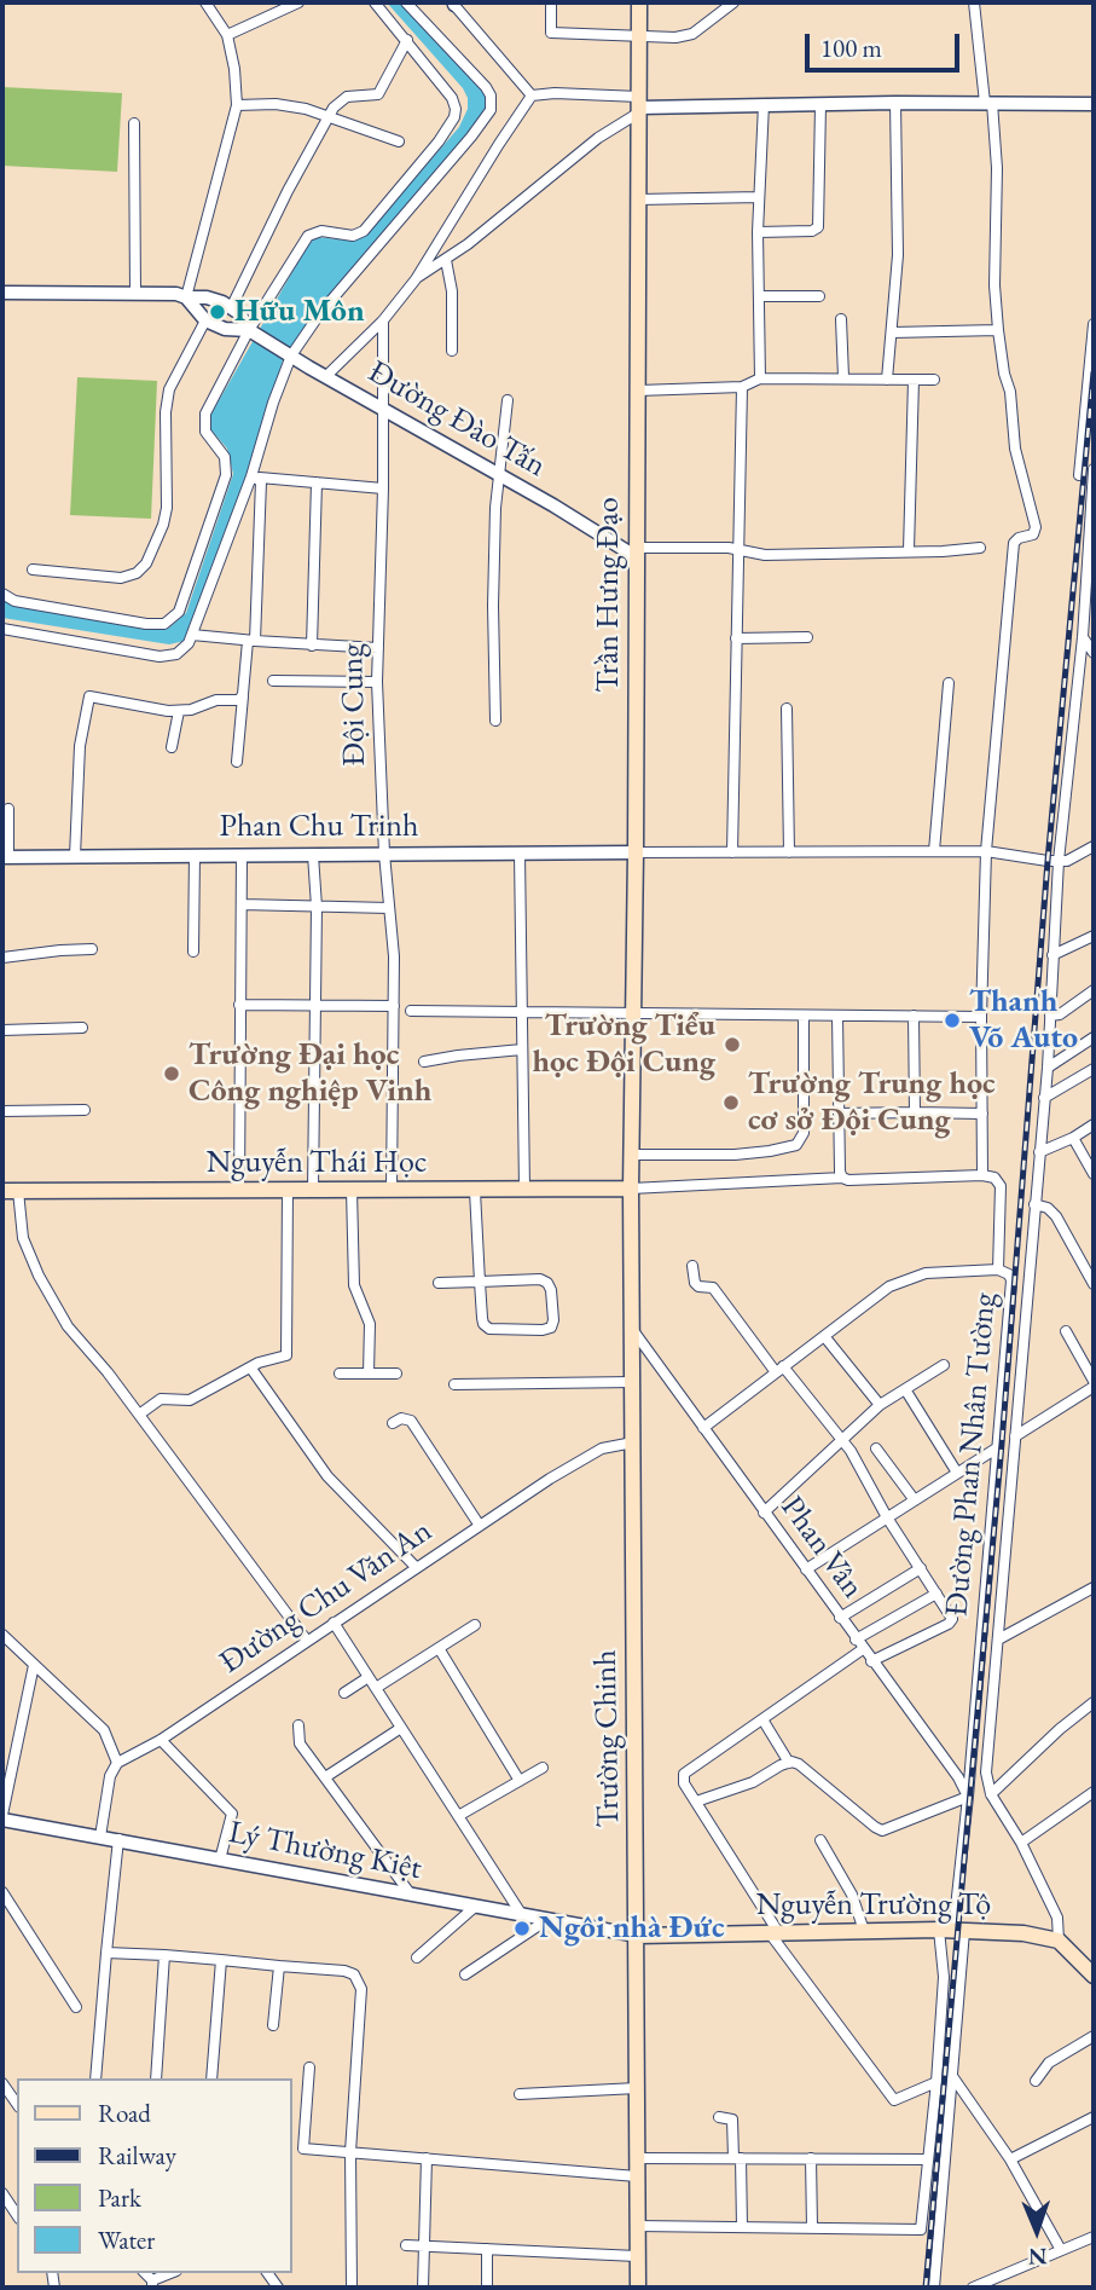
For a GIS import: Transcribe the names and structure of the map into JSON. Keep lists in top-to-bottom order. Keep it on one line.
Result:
{"streets":{"main road":["Trần Hưng Đạo","Nguyễn Thái Học","Trường Chinh","Nguyễn Trường Tộ"],"street":["Đường Đào Tấn","Đội Cung","Phan Chu Trinh","Đường Phan Nhân Tường","Phan Vân","Đường Chu Văn An","Lý Thường Kiệt"]},"crossings":[["Đường Đào Tấn","Trần Hưng Đạo"],["Đường Đào Tấn","Đội Cung"],["Trần Hưng Đạo","Phan Chu Trinh"],["Trần Hưng Đạo","Nguyễn Thái Học"],["Trần Hưng Đạo","Trường Chinh"],["Đội Cung","Phan Chu Trinh"],["Đội Cung","Nguyễn Thái Học"],["Nguyễn Thái Học","Trường Chinh"],["Đường Phan Nhân Tường","Phan Vân"],["Đường Phan Nhân Tường","Nguyễn Trường Tộ"],["Phan Vân","Trường Chinh"],["Đường Chu Văn An","Trường Chinh"],["Trường Chinh","Lý Thường Kiệt"],["Trường Chinh","Nguyễn Trường Tộ"],["Lý Thường Kiệt","Nguyễn Trường Tộ"]],"places":["Hữu Môn","Thanh Võ Auto","Trường Tiểu học Đội Cung","Trường Đại học Công nghiệp Vinh","Trường Trung học cơ sở Đội Cung","Ngôi nhà Đức"],"legend":["Road","Railway","Park","Water"],"scale_bar":"100 m","north":"bottom"}
